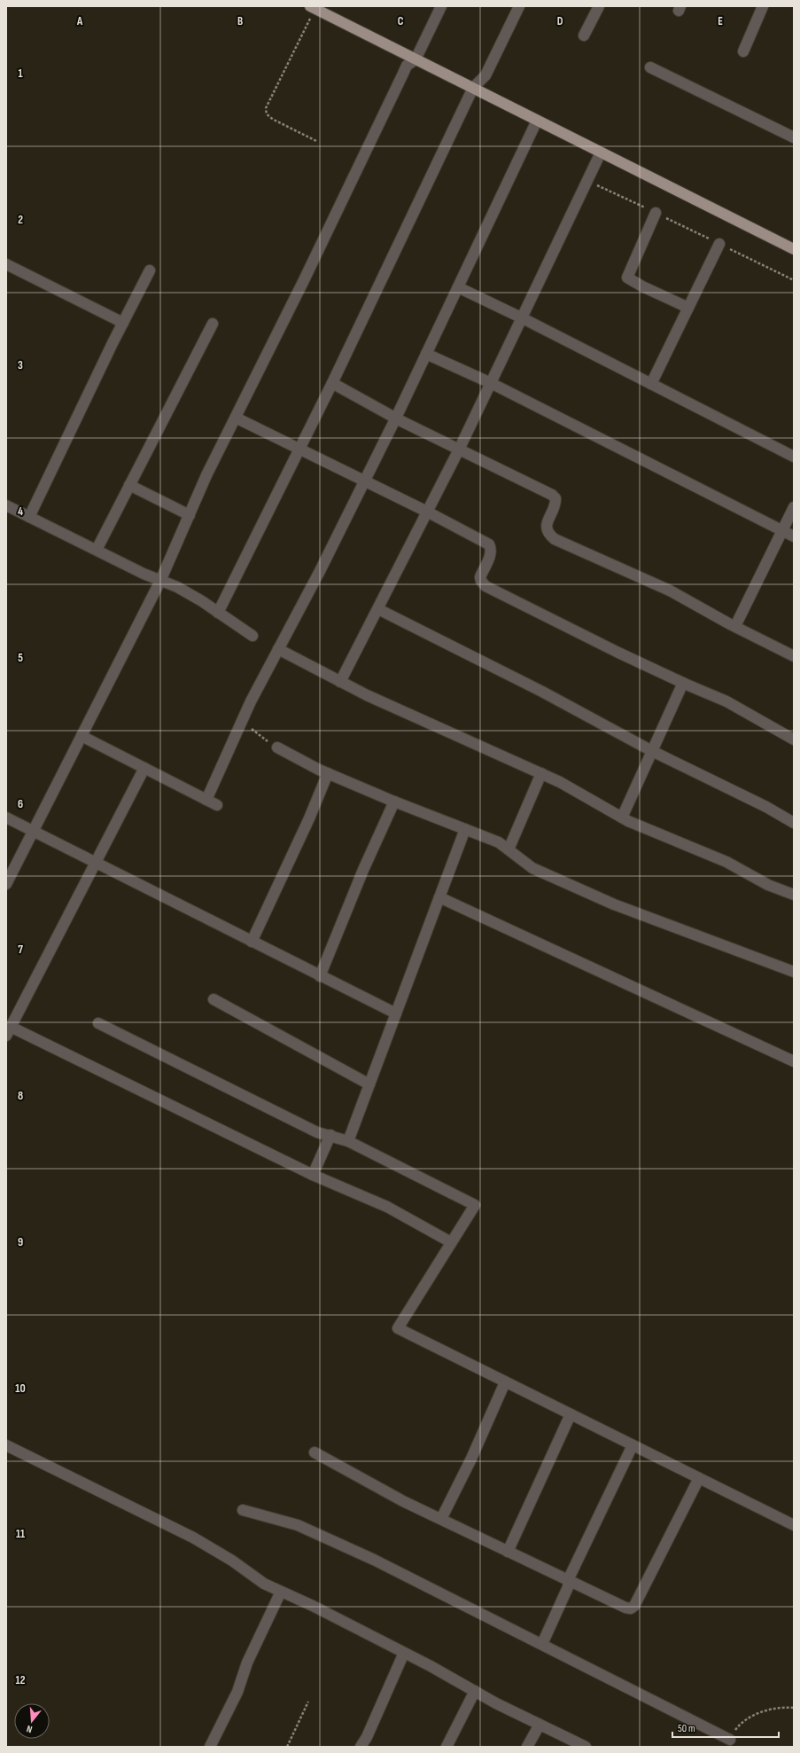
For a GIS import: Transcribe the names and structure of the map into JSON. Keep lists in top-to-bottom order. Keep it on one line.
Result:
{"scale_bar":"50 m","north":"bottom","grid":{"columns":["A","B","C","D","E"],"rows":["1","2","3","4","5","6","7","8","9","10","11","12"]}}
